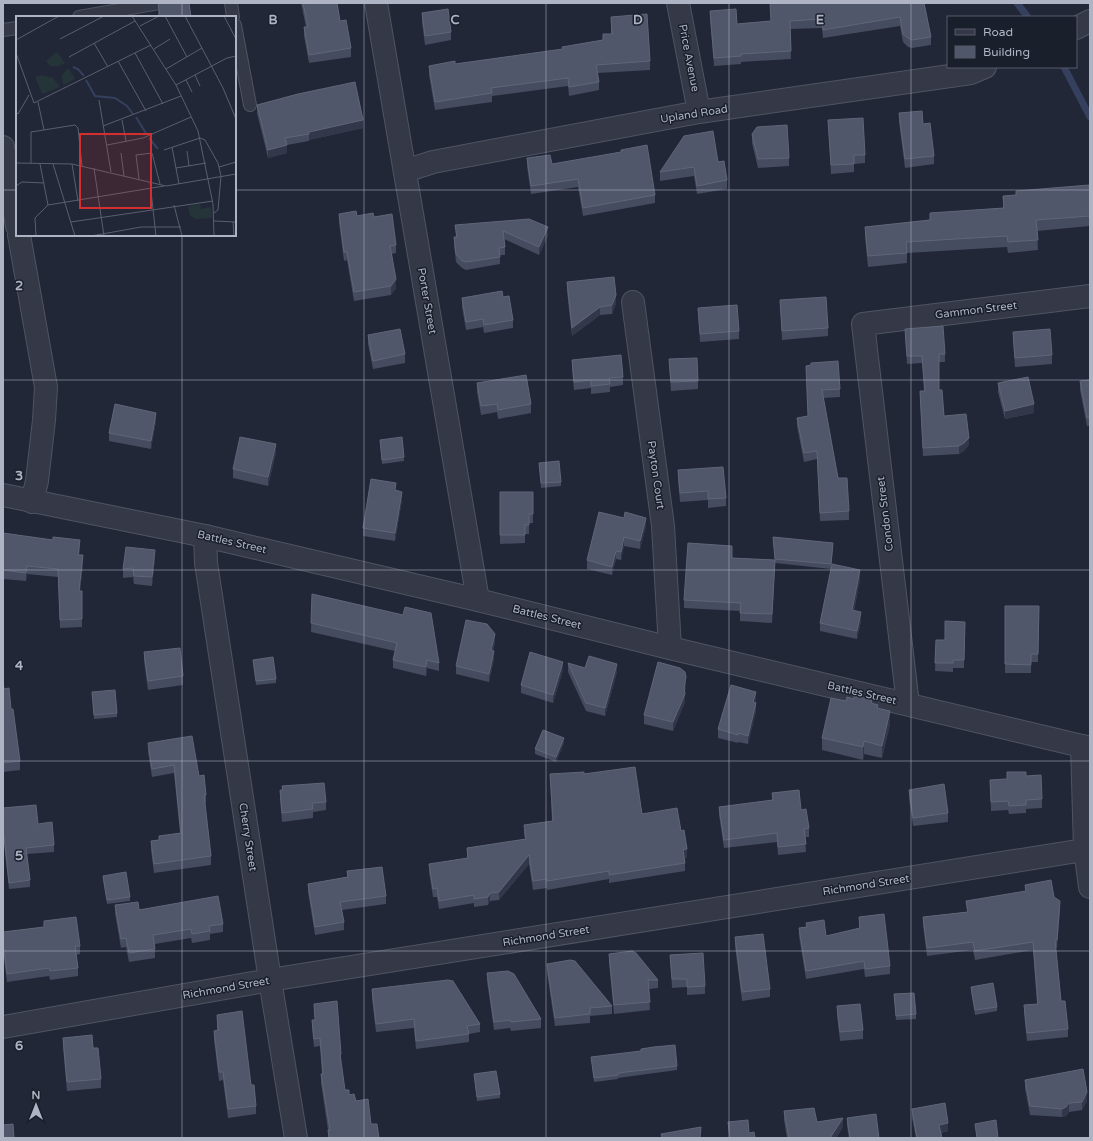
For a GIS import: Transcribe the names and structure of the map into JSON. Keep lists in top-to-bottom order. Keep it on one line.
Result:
{"streets":{"street":["Price Avenue","Upland Road","Porter Street","Gammon Street","Payton Court","Condon Street","Battles Street","Cherry Street","Richmond Street"]},"crossings":[["Price Avenue","Upland Road"],["Upland Road","Porter Street"],["Porter Street","Battles Street"],["Gammon Street","Condon Street"],["Payton Court","Battles Street"],["Condon Street","Battles Street"],["Battles Street","Cherry Street"],["Cherry Street","Richmond Street"]],"legend":["Road","Building"],"north":"top","grid":{"columns":["B","C","D","E"],"rows":["2","3","4","5","6"]}}
